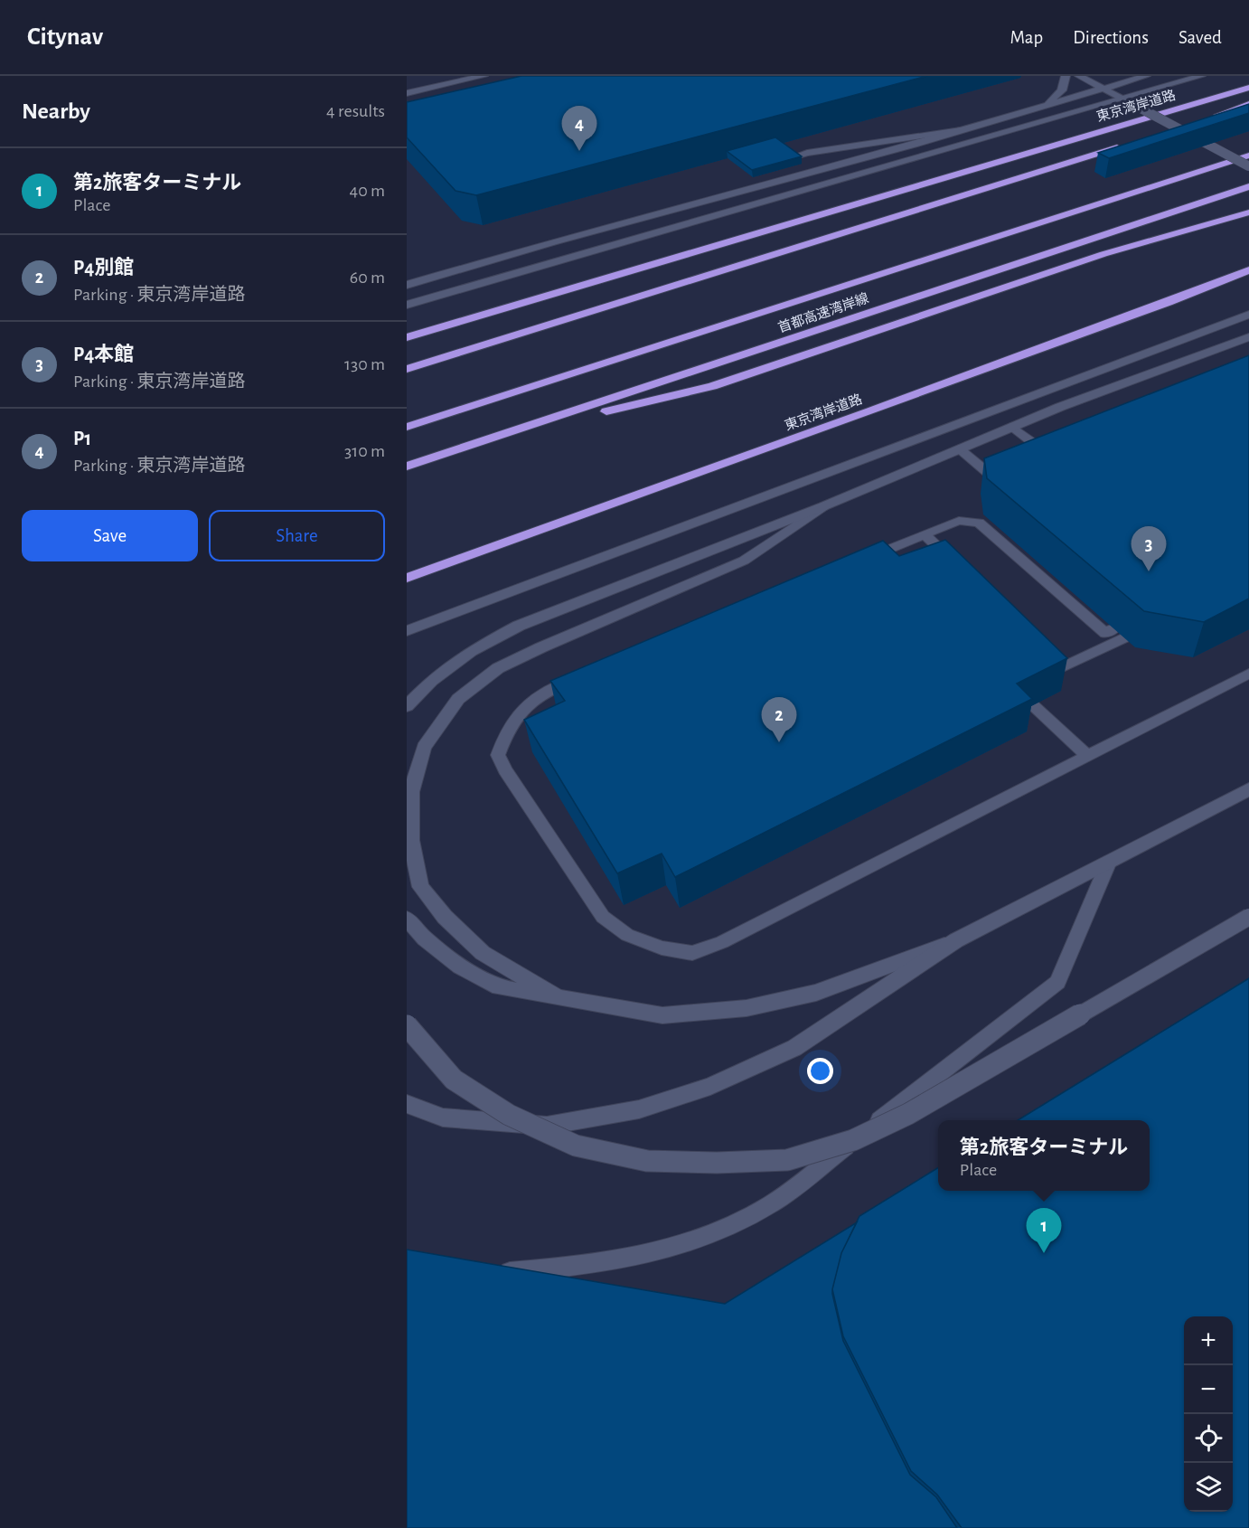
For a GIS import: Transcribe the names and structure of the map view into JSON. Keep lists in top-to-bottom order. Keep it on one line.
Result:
{"streets":{"highway":["東京湾岸道路","首都高速湾岸線"]},"page":{"header":"Citynav","nav":["Map","Directions","Saved"],"heading":["Nearby","4 results"],"pins":["4","3","2","1"],"list":[{"mark":"1","name":"第2旅客ターミナル","note":"Place","value":"40 m"},{"mark":"2","name":"P4別館","note":"Parking · 東京湾岸道路","value":"60 m"},{"mark":"3","name":"P4本館","note":"Parking · 東京湾岸道路","value":"130 m"},{"mark":"4","name":"P1","note":"Parking · 東京湾岸道路","value":"310 m"}],"buttons":["Save","Share"],"popup":["第2旅客ターミナル","Place"],"map_buttons":["+","−"]}}
